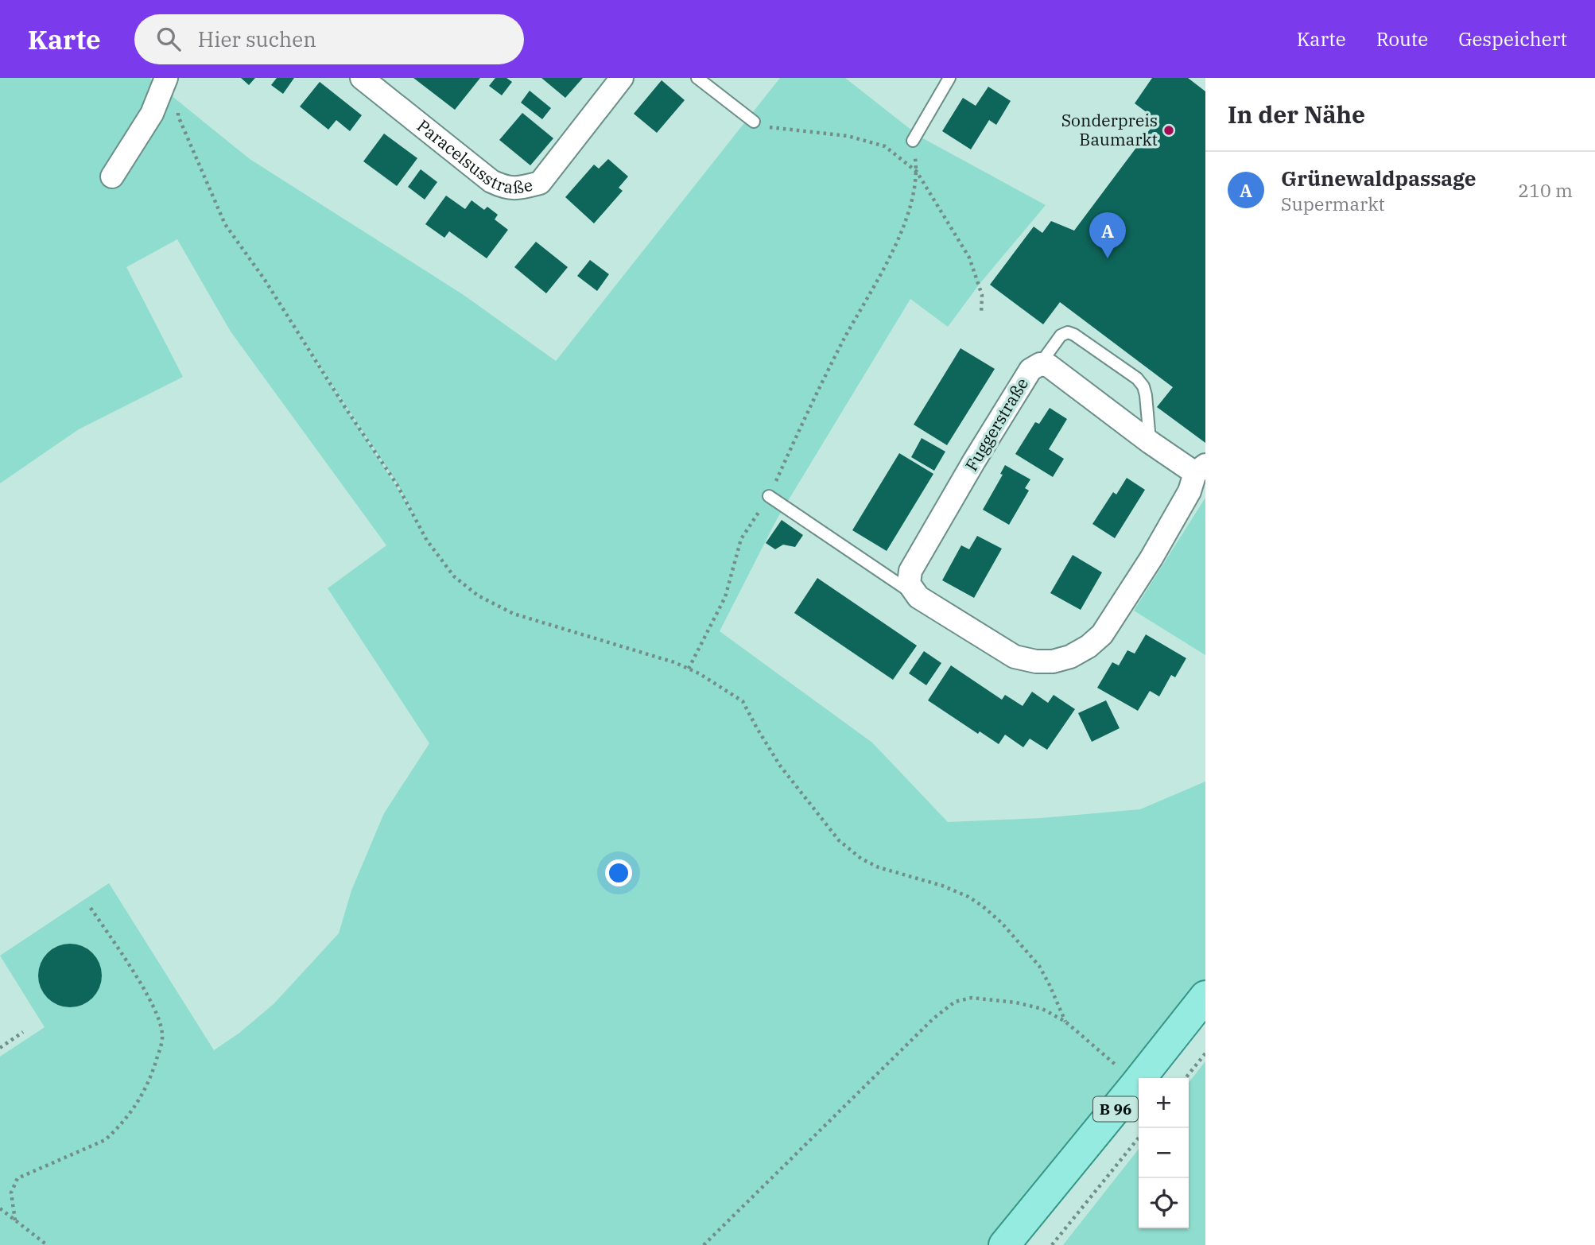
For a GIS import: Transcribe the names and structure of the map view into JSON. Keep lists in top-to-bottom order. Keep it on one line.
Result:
{"streets":{"main road":["B 96"],"street":["Paracelsusstraße","Fuggerstraße"]},"places":["Sonderpreis Baumarkt"],"page":{"header":"Karte","search":"Hier suchen","nav":["Karte","Route","Gespeichert"],"heading":"In der Nähe","list":[{"mark":"A","name":"Grünewaldpassage","note":"Supermarkt","value":"210 m"}],"pins":"A","map_buttons":["+","−"]}}
